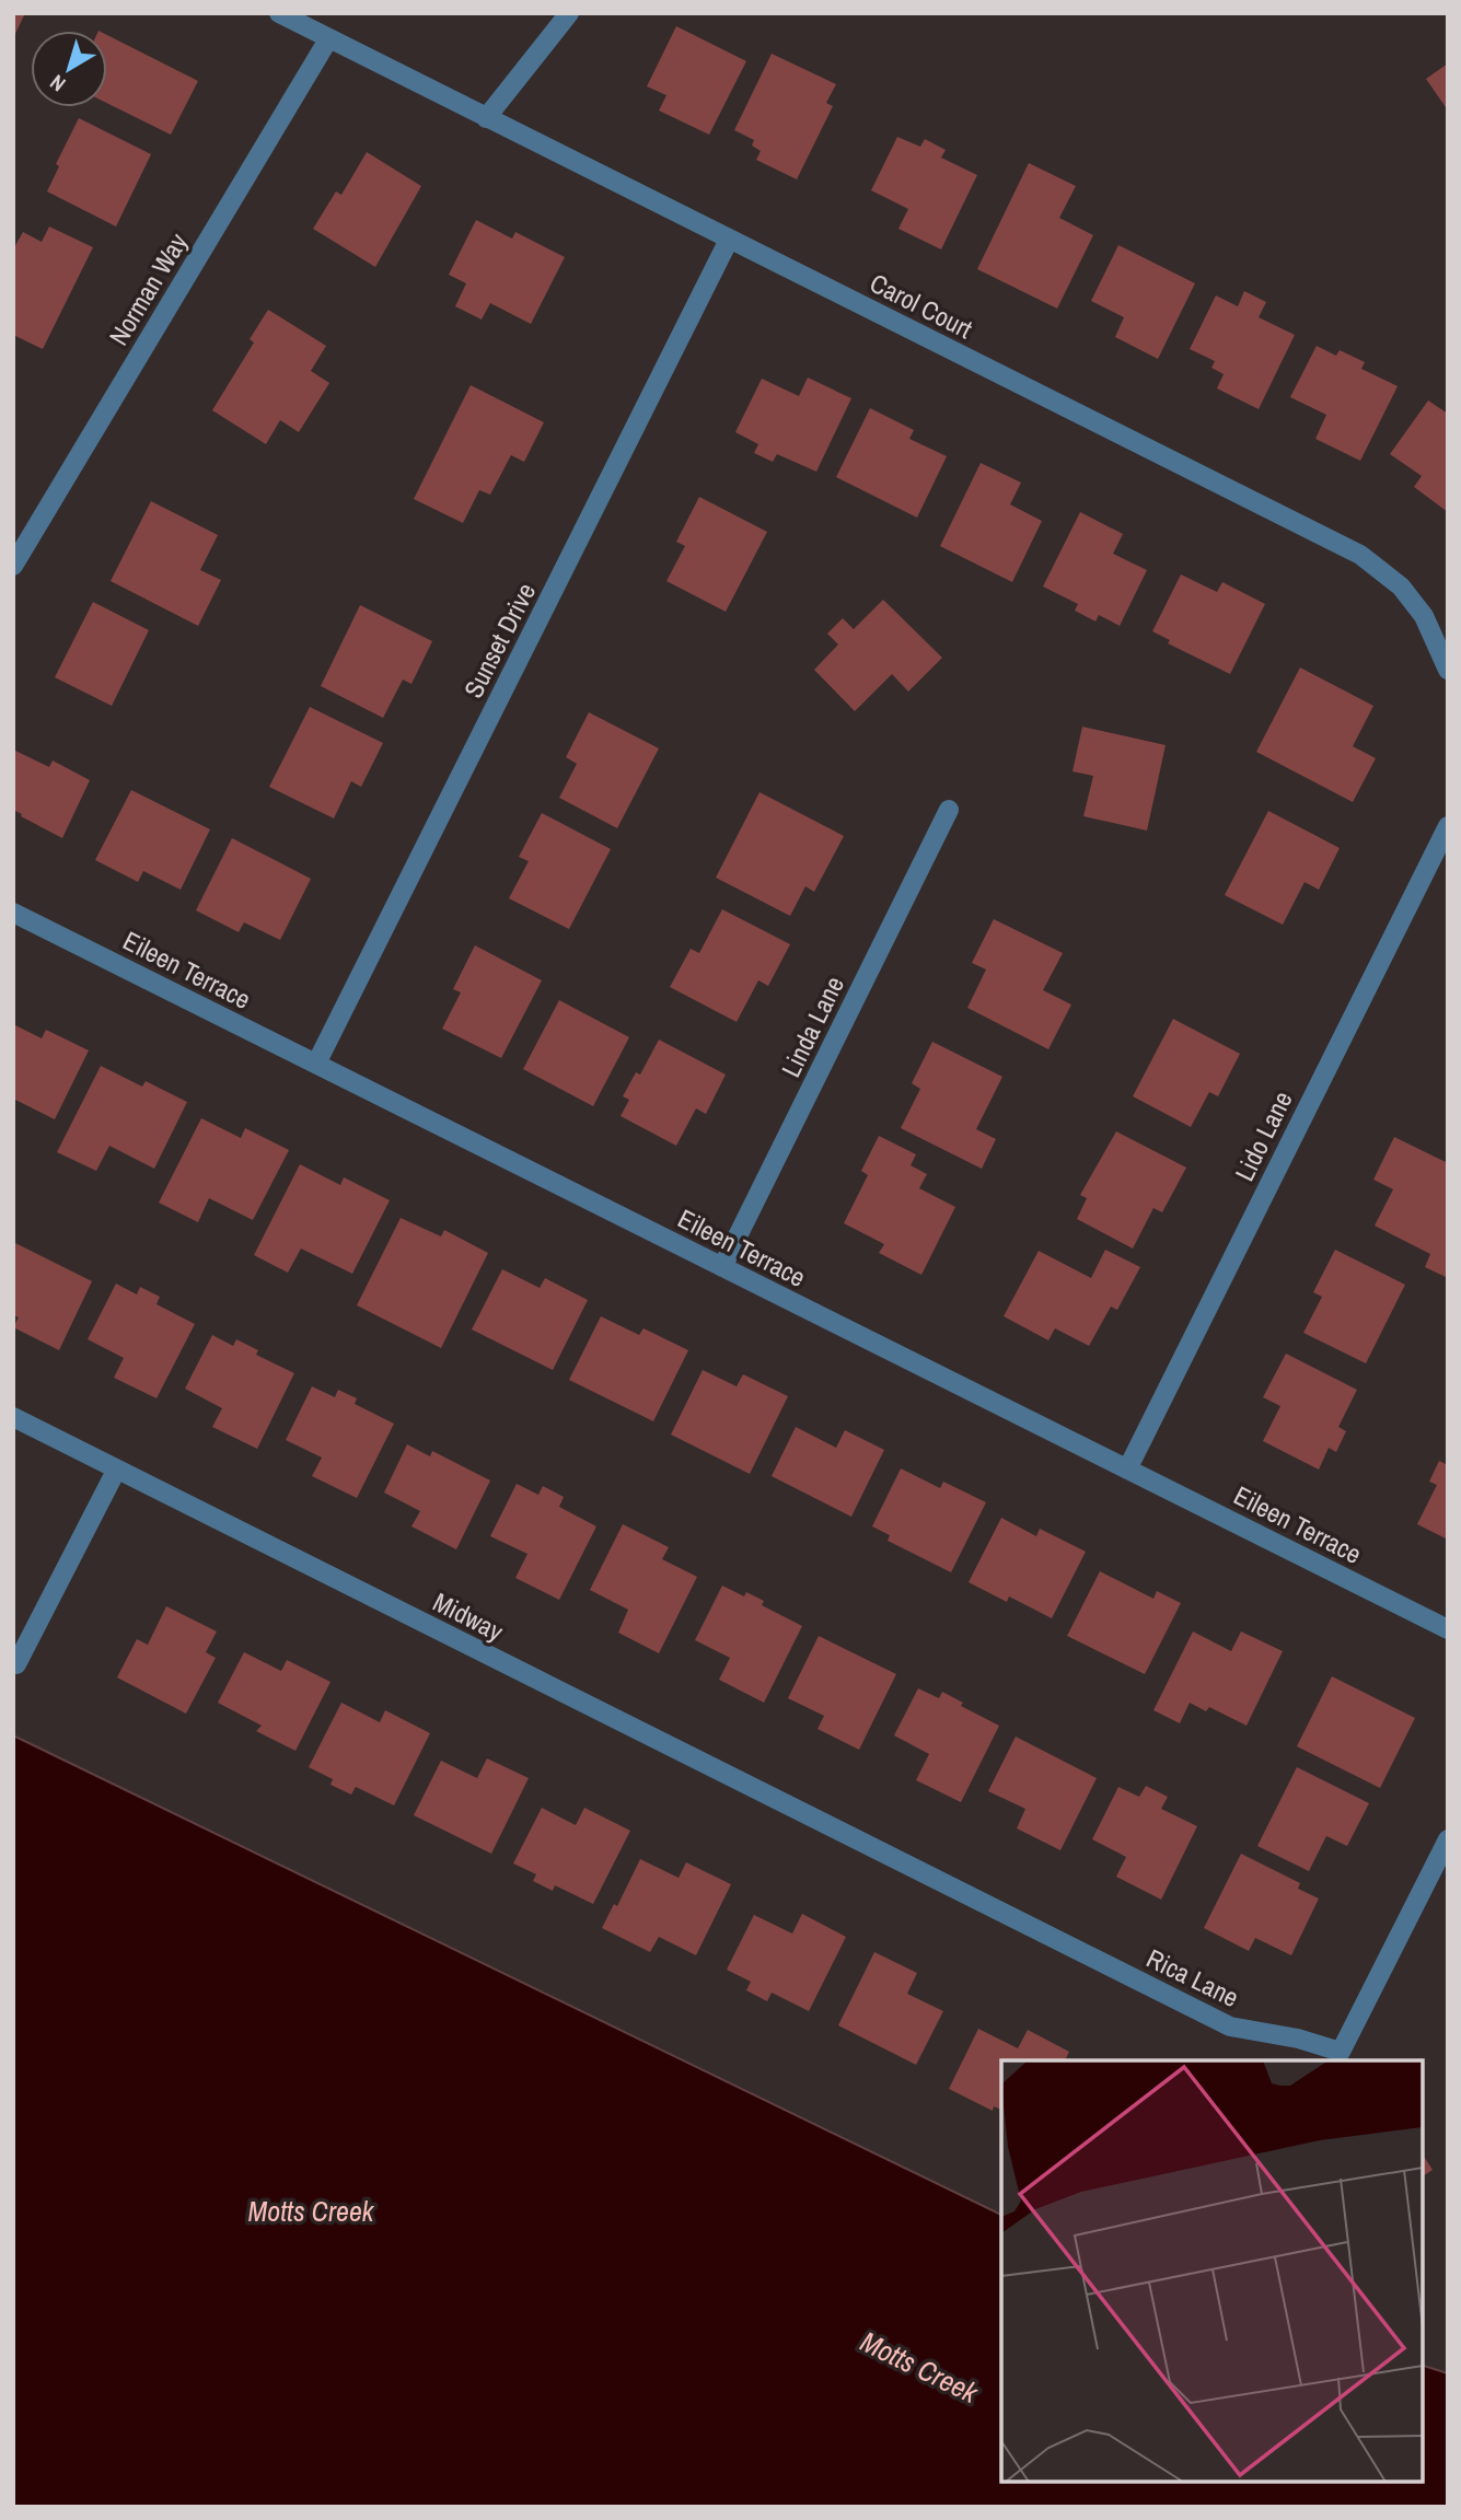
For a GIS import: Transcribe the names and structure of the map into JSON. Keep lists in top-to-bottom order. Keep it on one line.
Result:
{"streets":{"street":["Norman Way","Carol Court","Sunset Drive","Eileen Terrace","Linda Lane","Lido Lane","Midway","Rica Lane"]},"crossings":[["Norman Way","Carol Court"],["Carol Court","Sunset Drive"],["Sunset Drive","Eileen Terrace"],["Eileen Terrace","Linda Lane"],["Eileen Terrace","Lido Lane"],["Midway","Rica Lane"]],"water":["Motts Creek"],"north":"bottom left"}
